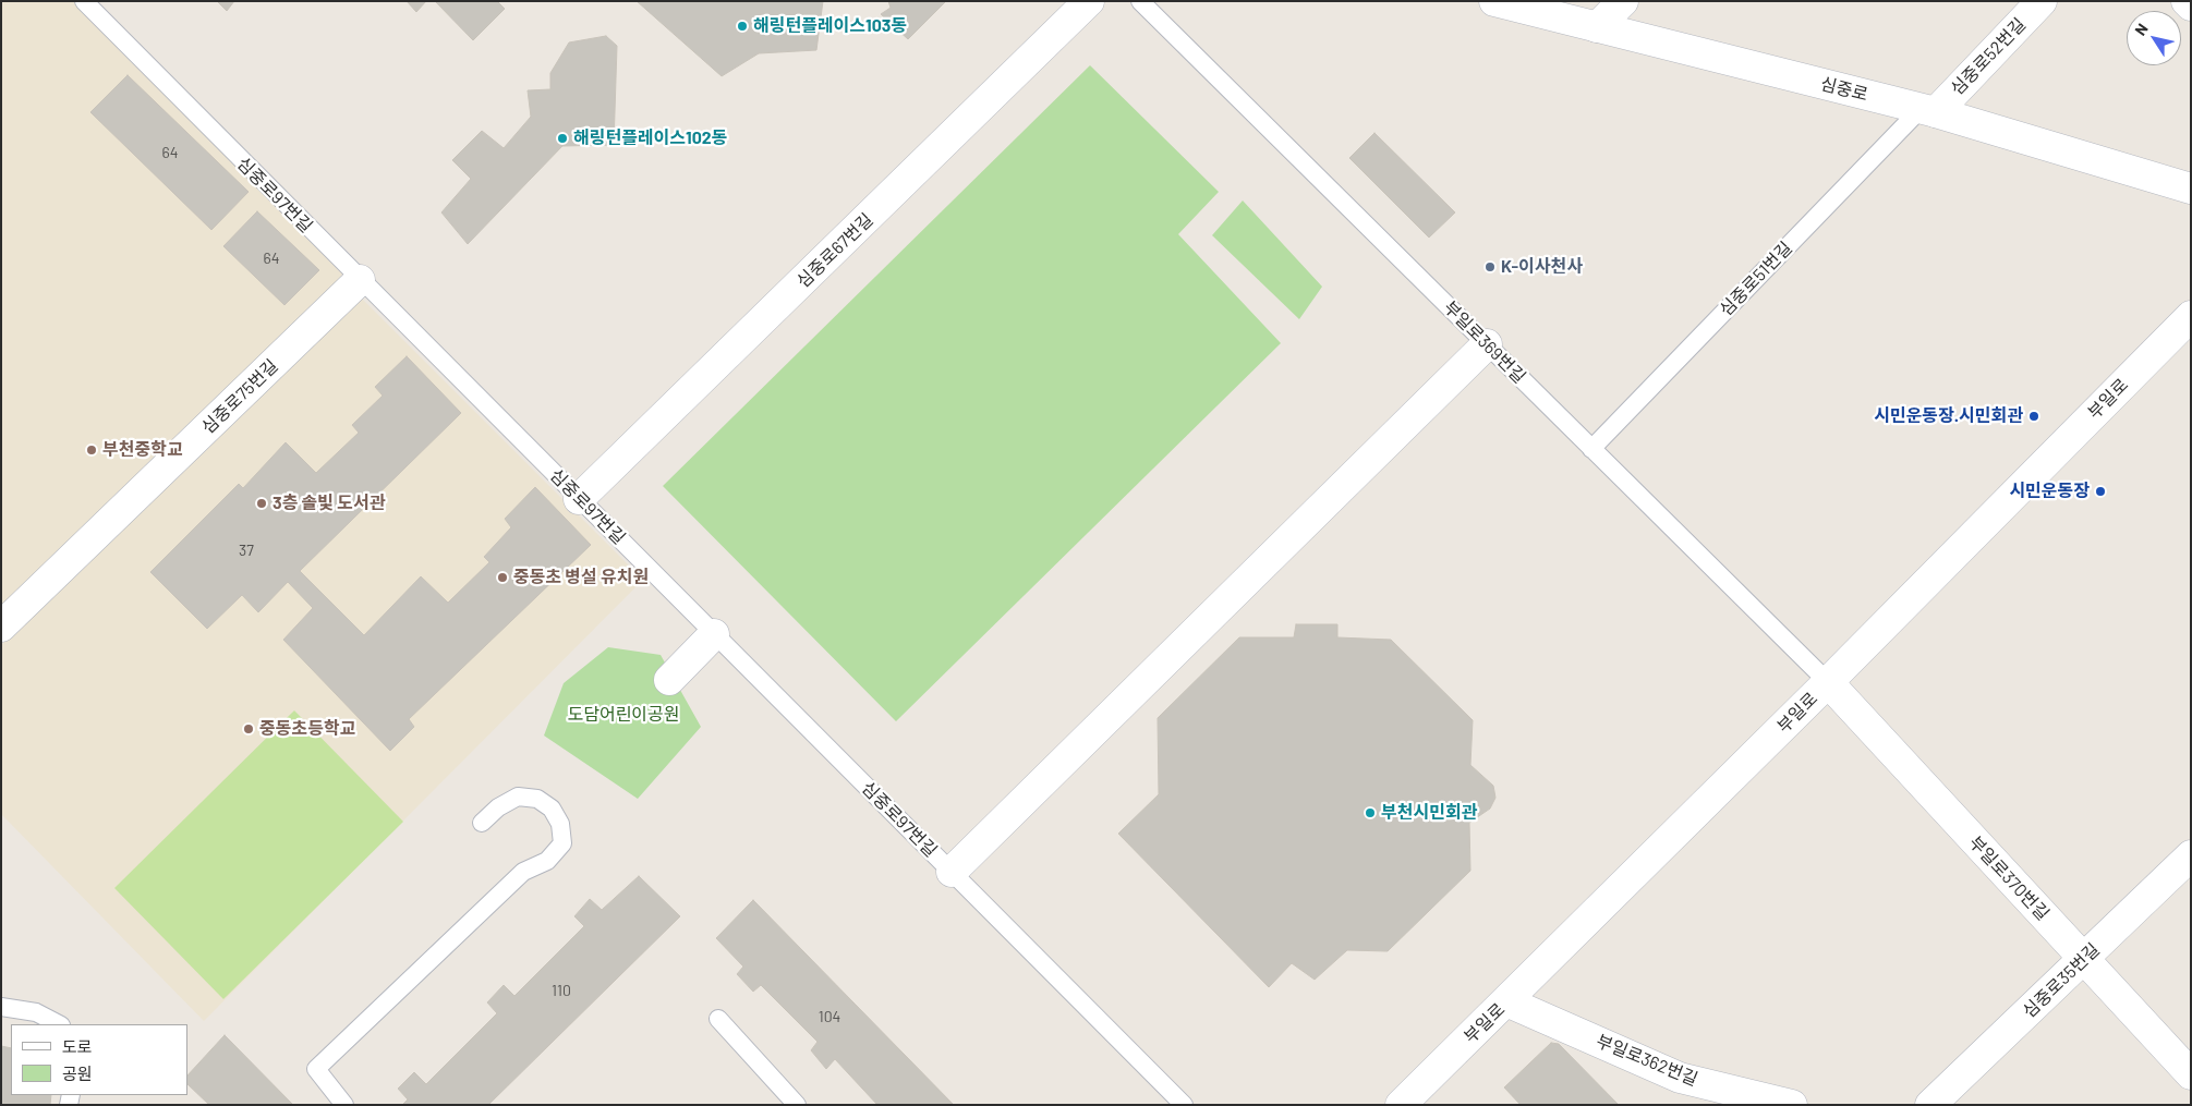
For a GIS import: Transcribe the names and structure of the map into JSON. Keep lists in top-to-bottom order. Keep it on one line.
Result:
{"streets":{"street":["심중로52번길","심중로","심중로67번길","심중로75번길","부일로","부일로370번길","심중로35번길","부일로362번길"],"lane":["심중로97번길","심중로51번길","부일로369번길"]},"crossings":[["심중로52번길","심중로"],["심중로52번길","심중로51번길"],["심중로","심중로51번길"],["심중로97번길","심중로67번길"],["심중로97번길","심중로75번길"],["심중로51번길","부일로369번길"],["부일로369번길","부일로"],["부일로369번길","부일로370번길"],["부일로","부일로370번길"],["부일로","부일로362번길"],["부일로370번길","심중로35번길"]],"parks":["도담어린이공원"],"places":["해링턴플레이스103동","해링턴플레이스102동","K-이사천사","시민운동장.시민회관","부천중학교","시민운동장","3층 솔빛 도서관","중동초 병설 유치원","중동초등학교","부천시민회관"],"house_numbers":["64","64","37","110","104"],"legend":["도로","공원"],"north":"top left"}
